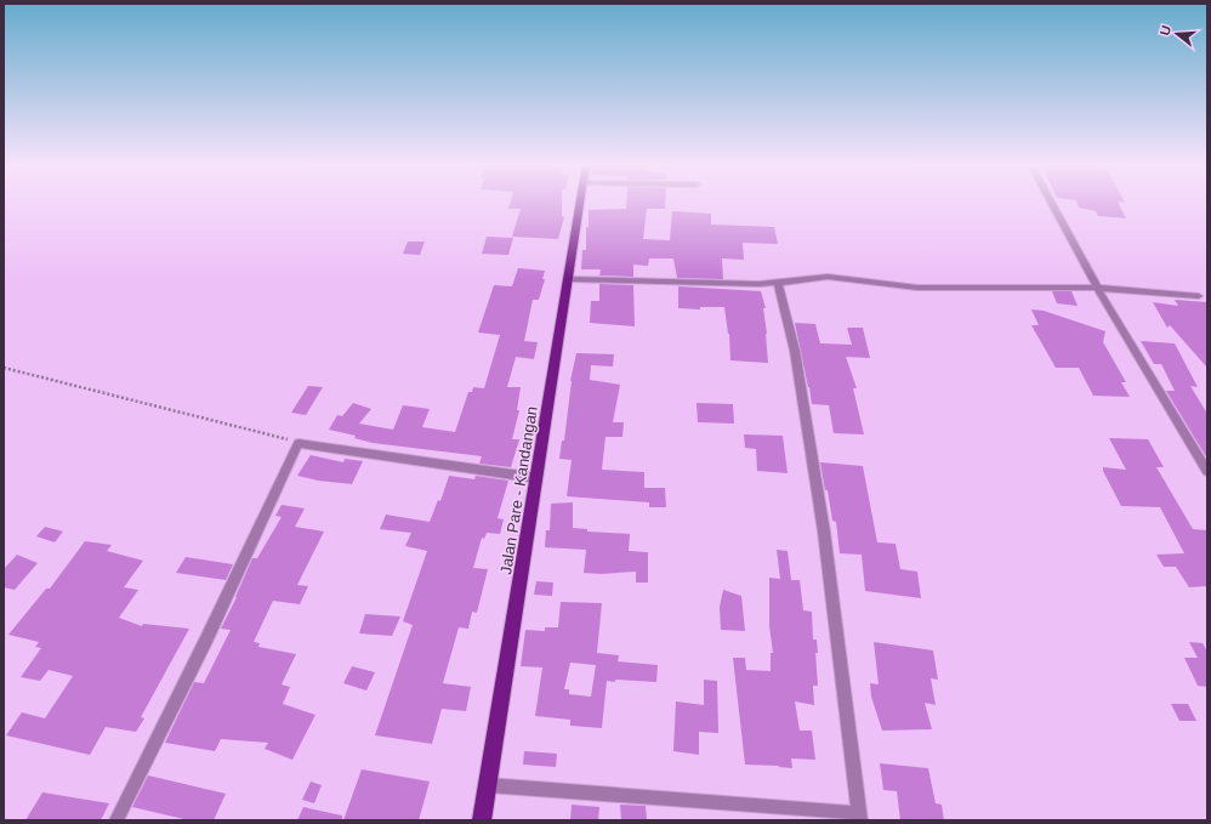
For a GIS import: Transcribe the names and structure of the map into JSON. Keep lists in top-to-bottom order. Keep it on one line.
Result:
{"streets":{"main road":["Jalan Pare - Kandangan"]},"north":"left"}
